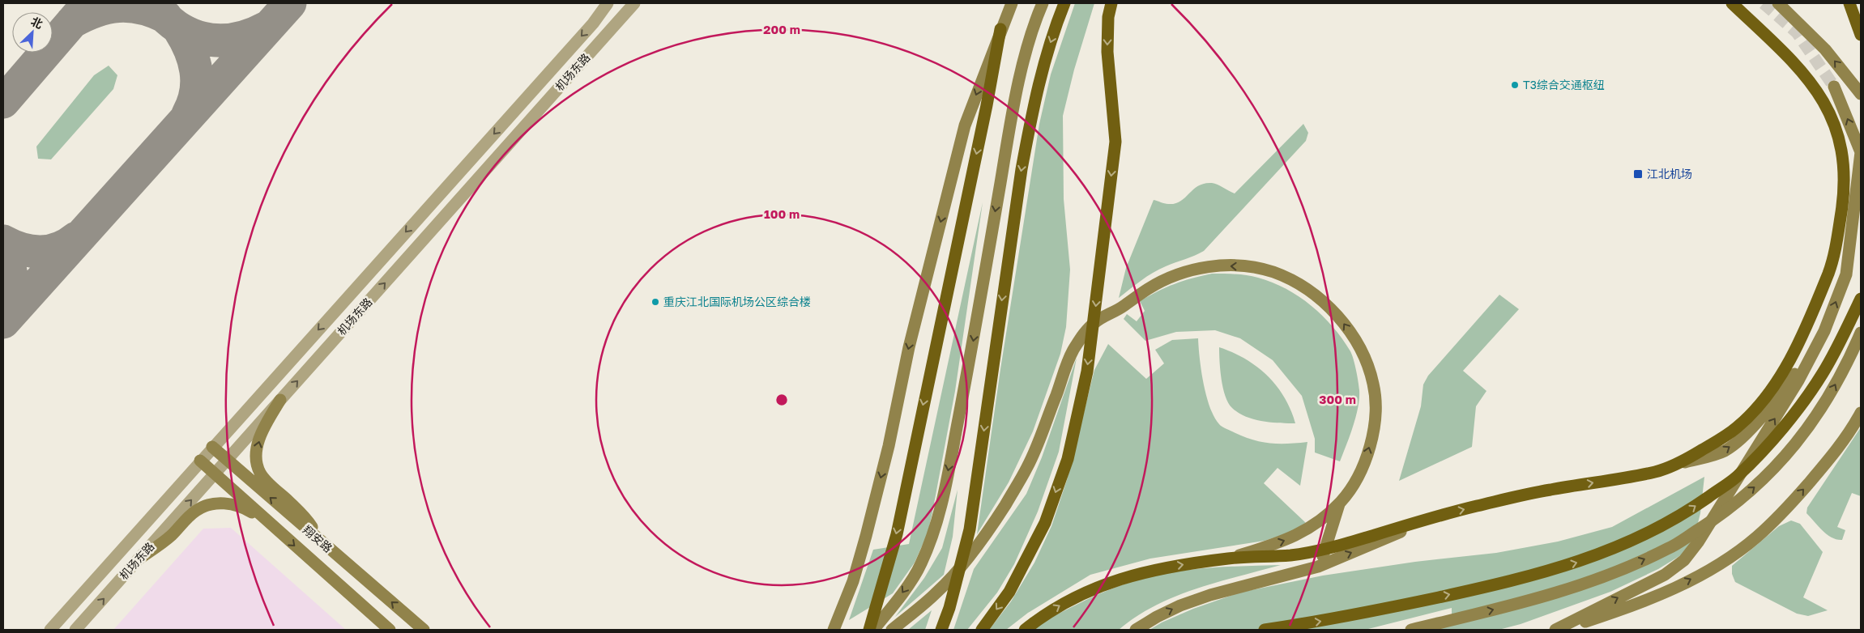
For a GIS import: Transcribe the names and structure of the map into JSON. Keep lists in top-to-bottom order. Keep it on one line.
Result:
{"streets":{"main road":["翔安路"],"street":["机场东路"]},"crossings":[["机场东路","翔安路"]],"places":{"other":["T3综合交通枢纽","重庆江北国际机场公区综合楼"],"transit":["江北机场"]},"north":"top right","rings":["200 m","100 m","300 m"]}
